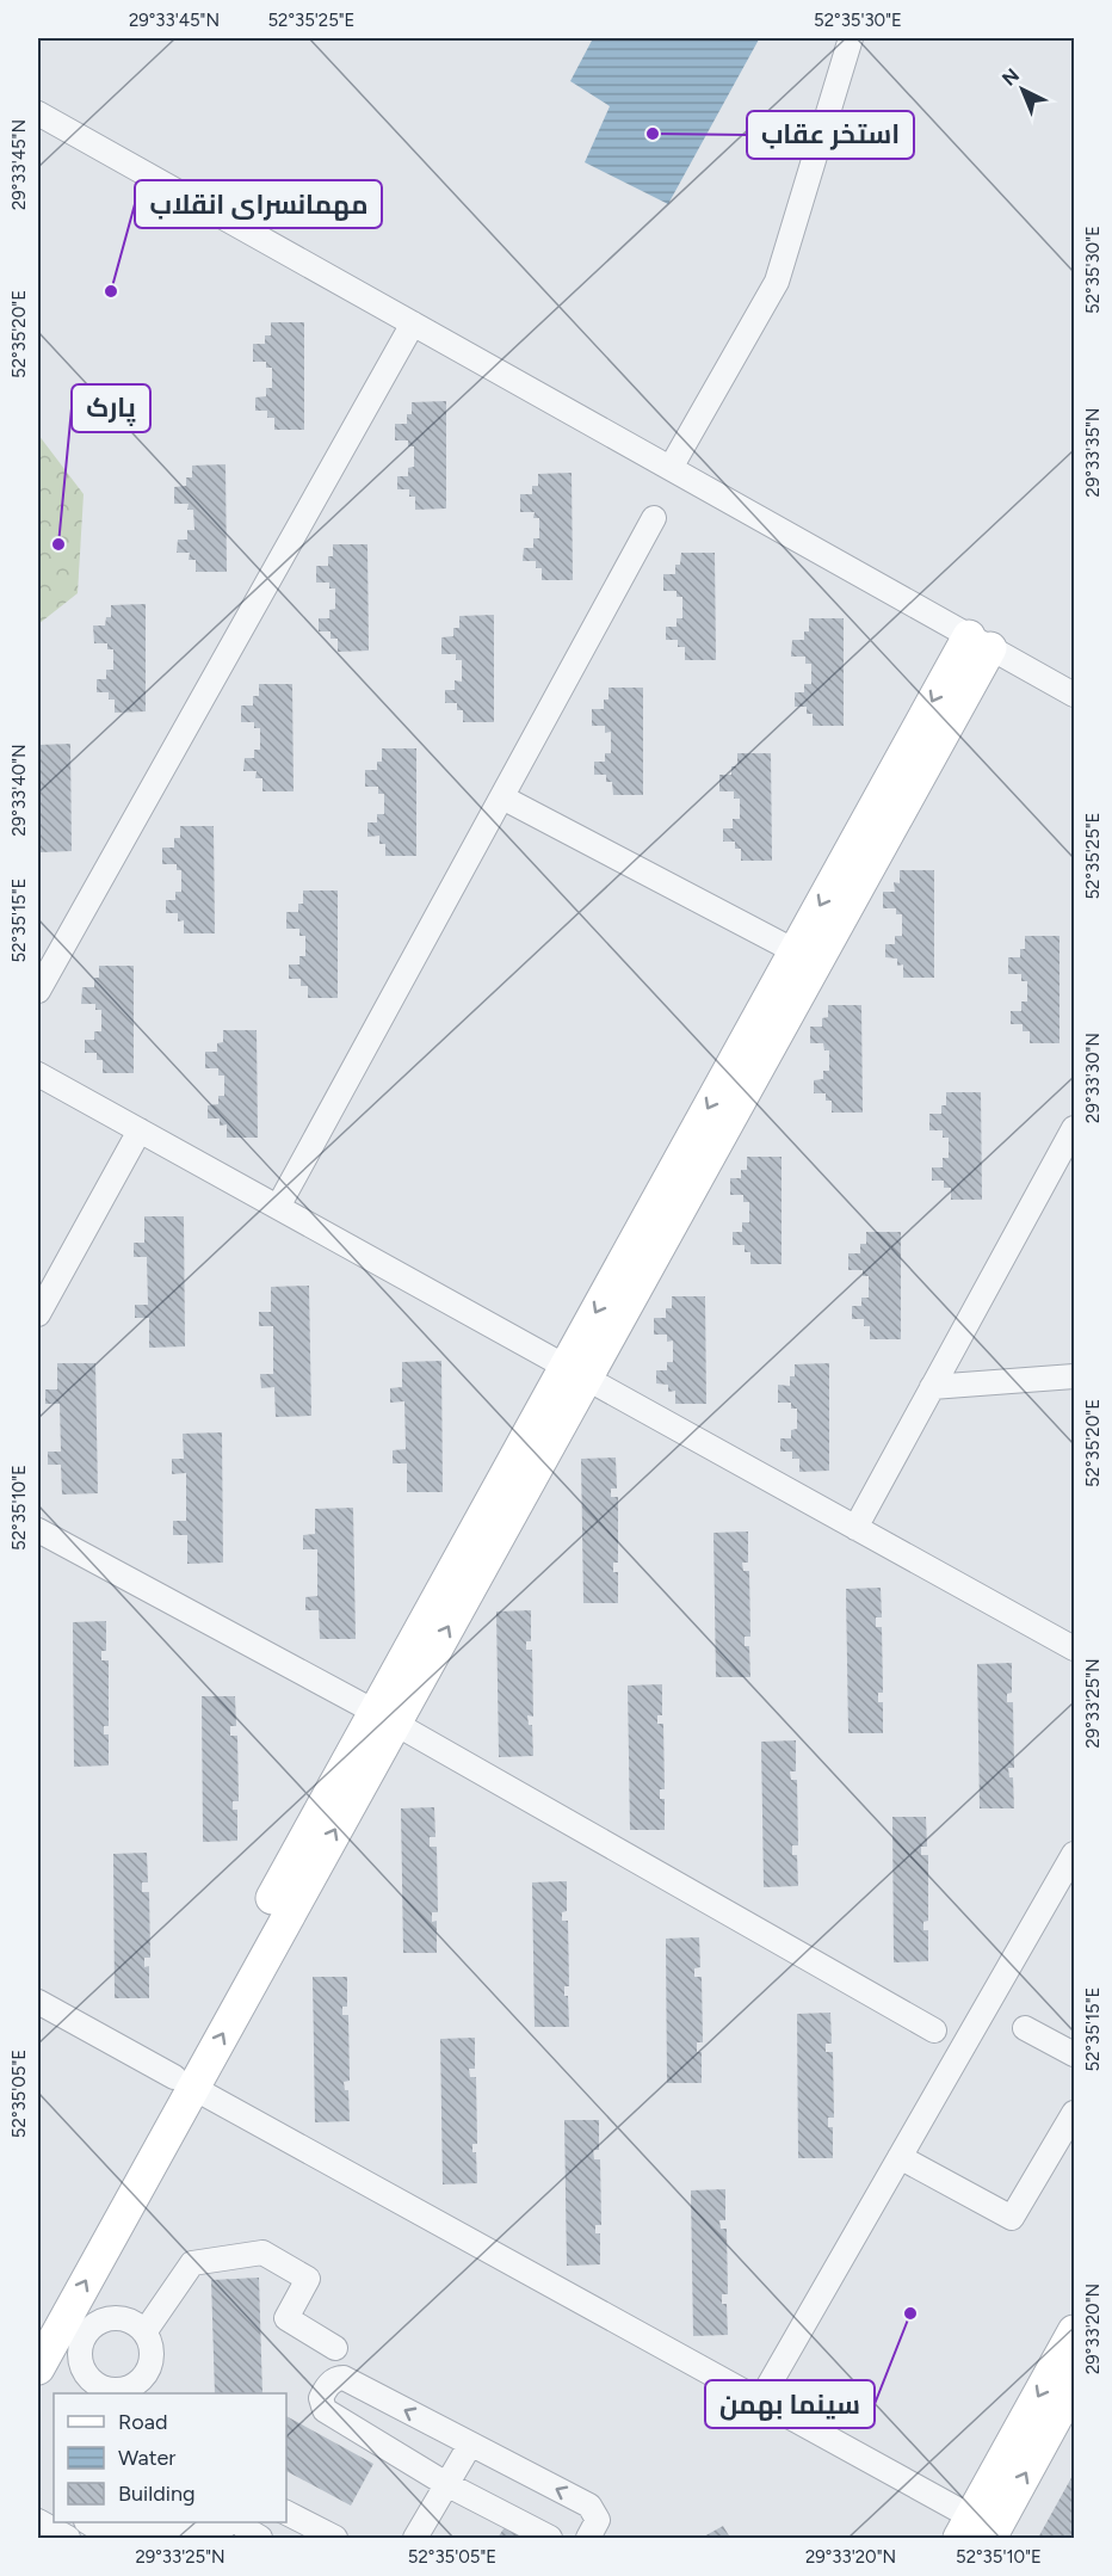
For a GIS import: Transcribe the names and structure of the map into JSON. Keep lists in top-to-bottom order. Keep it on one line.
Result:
{"places":["استخر عقاب","مهمانسرای انقلاب","پارک","سینما بهمن"],"legend":["Road","Water","Building"],"north":"top left","coordinates":["29°33'45\"N","52°35'25\"E","52°35'30\"E","52°35'20\"E","29°33'35\"N","29°33'40\"N","52°35'15\"E","29°33'30\"N","52°35'10\"E","29°33'25\"N","52°35'05\"E","29°33'20\"N"]}
